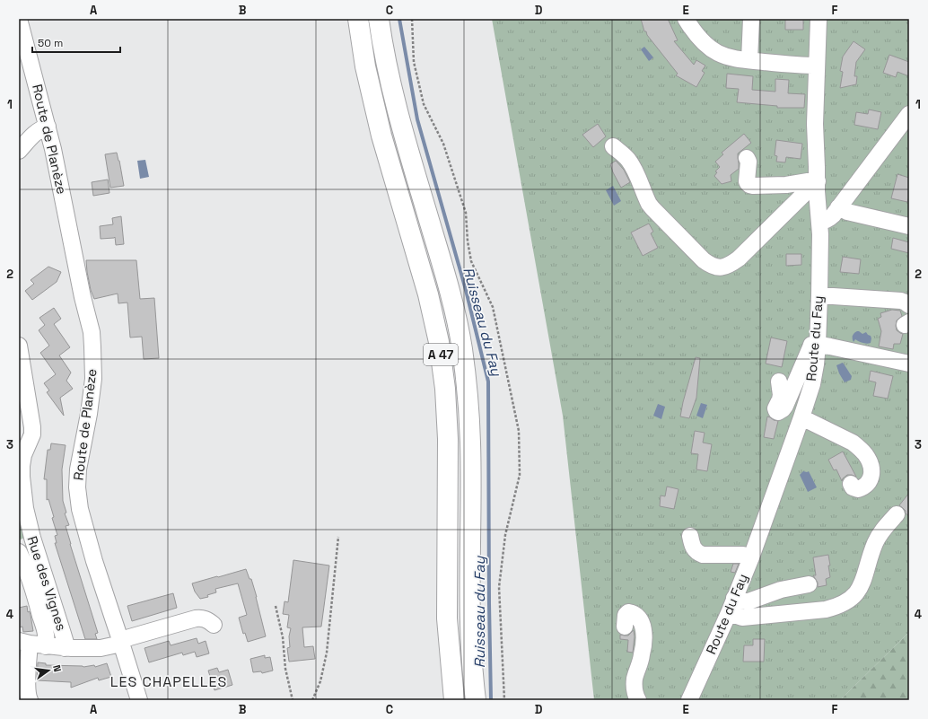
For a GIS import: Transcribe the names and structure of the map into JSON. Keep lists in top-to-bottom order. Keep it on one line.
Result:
{"streets":{"highway":["A 47"],"street":["Route de Planèze","Route du Fay","Rue des Vignes"]},"districts":["LES CHAPELLES"],"water":["Ruisseau du Fay"],"scale_bar":"50 m","north":"right","grid":{"columns":["A","B","C","D","E","F"],"rows":["1","2","3","4"]}}
